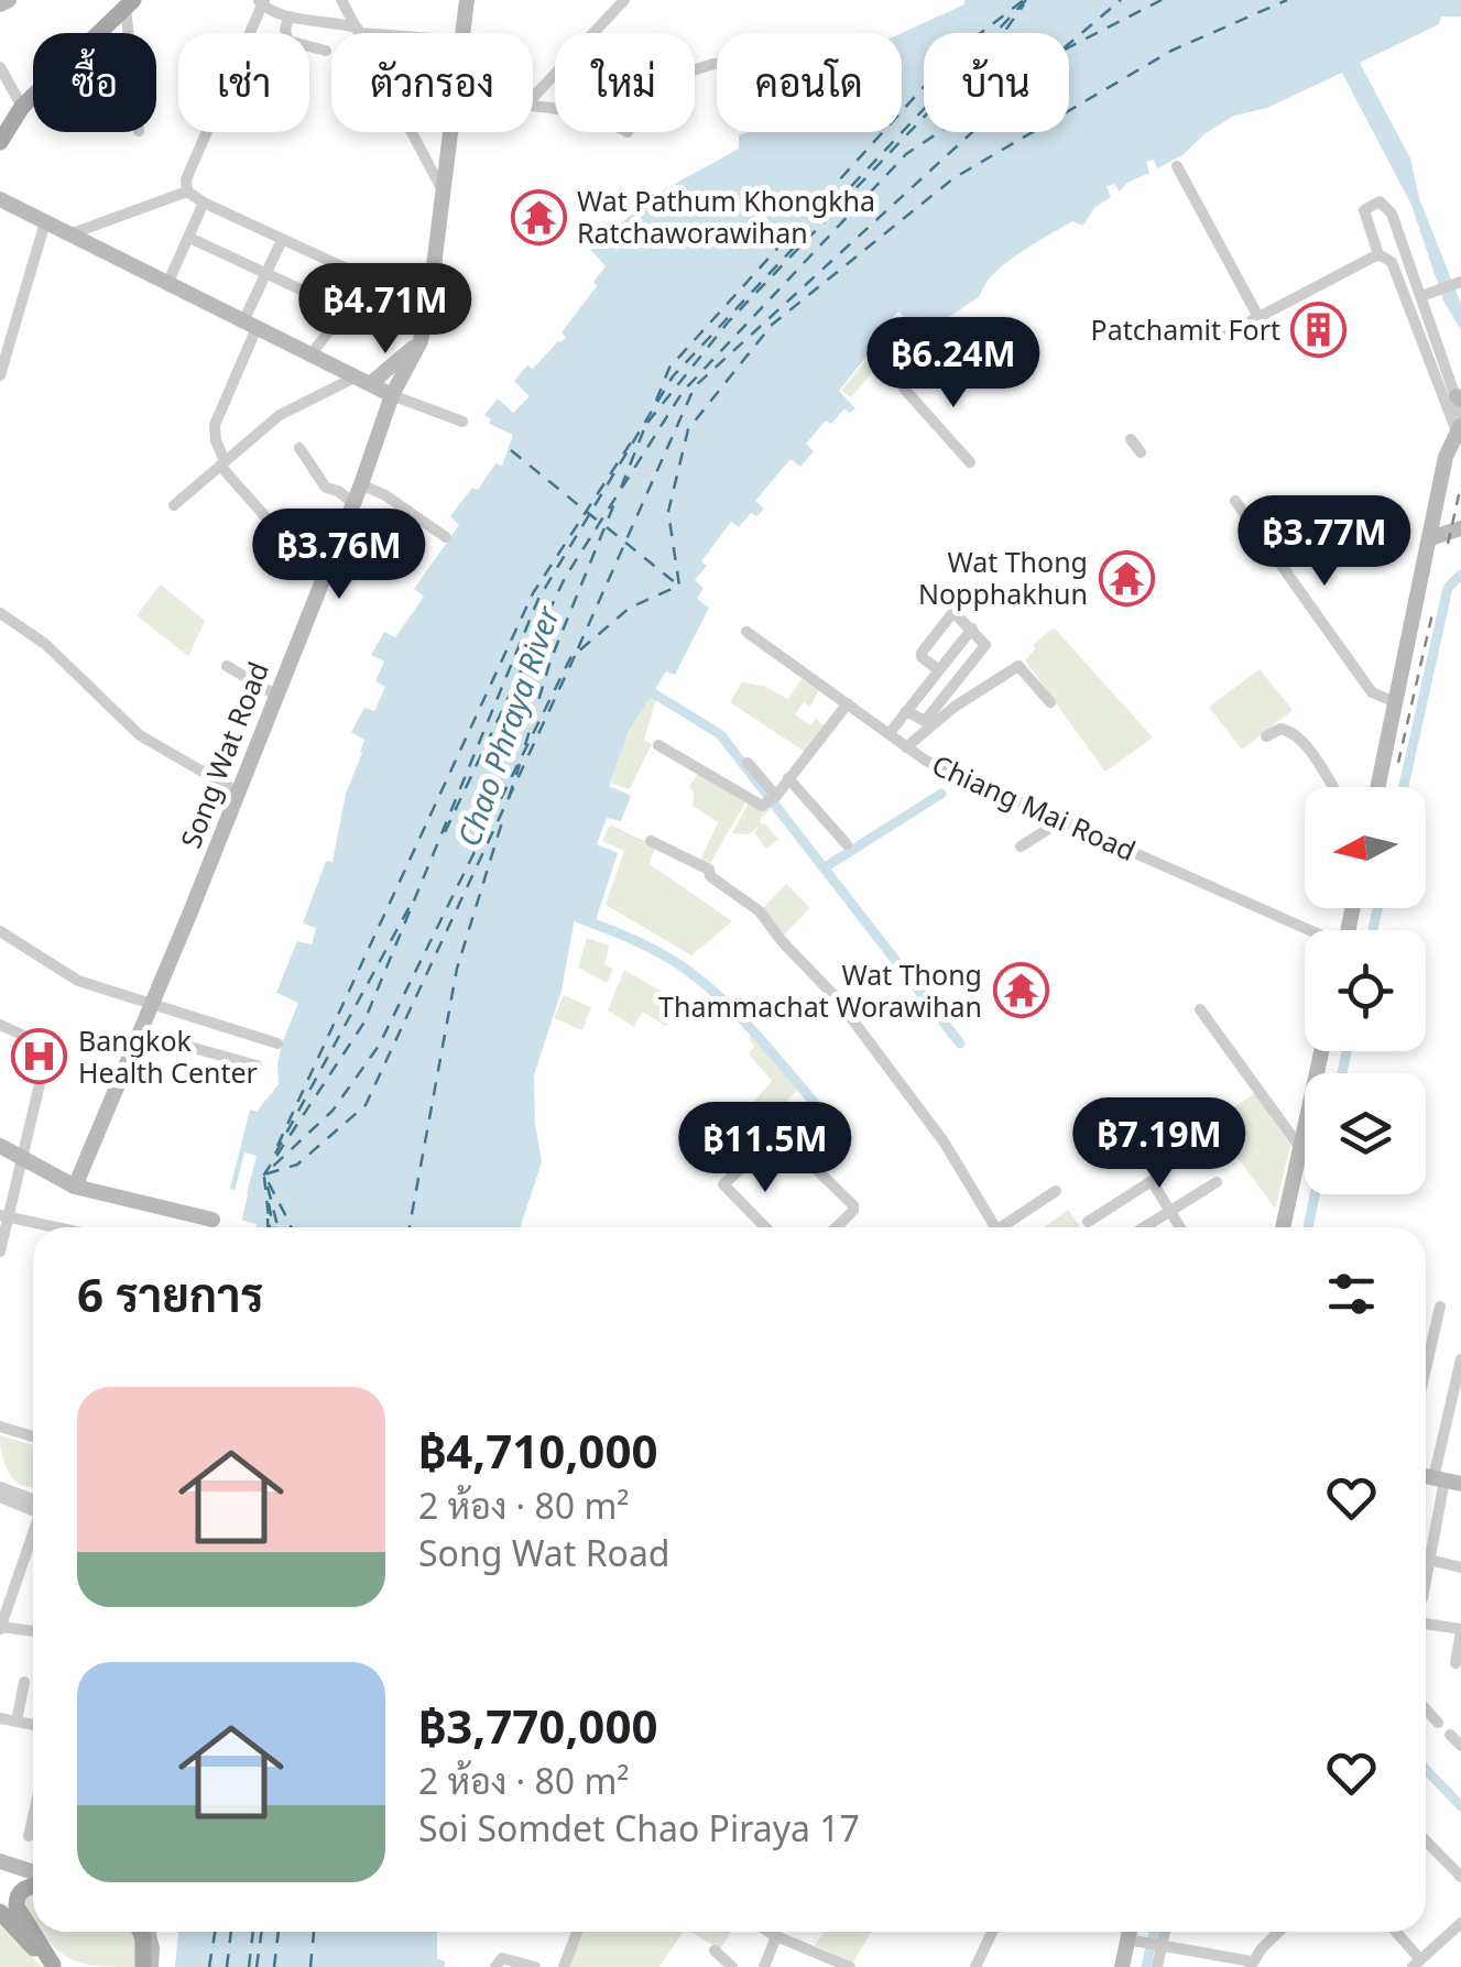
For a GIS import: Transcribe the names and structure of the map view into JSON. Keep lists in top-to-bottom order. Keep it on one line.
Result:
{"streets":{"street":["Song Wat Road","Chiang Mai Road"]},"water":["Chao Phraya River"],"places":{"temple":["Wat Pathum Khongkha Ratchaworawihan","Wat Thong Nopphakhun","Wat Thong Thammachat Worawihan"],"building":["Patchamit Fort"],"hospital":["Bangkok Health Center"]},"north":"left","page":{"chip":["ซื้อ","เช่า","ตัวกรอง","ใหม่","คอนโด","บ้าน"],"price":["฿4.71M","฿6.24M","฿3.77M","฿3.76M","฿7.19M","฿11.5M"],"heading":"6 รายการ","list":[{"name":"฿4,710,000","note":"2 ห้อง · 80 m² · Song Wat Road"},{"name":"฿3,770,000","note":"2 ห้อง · 80 m² · Soi Somdet Chao Piraya 17"}]}}
